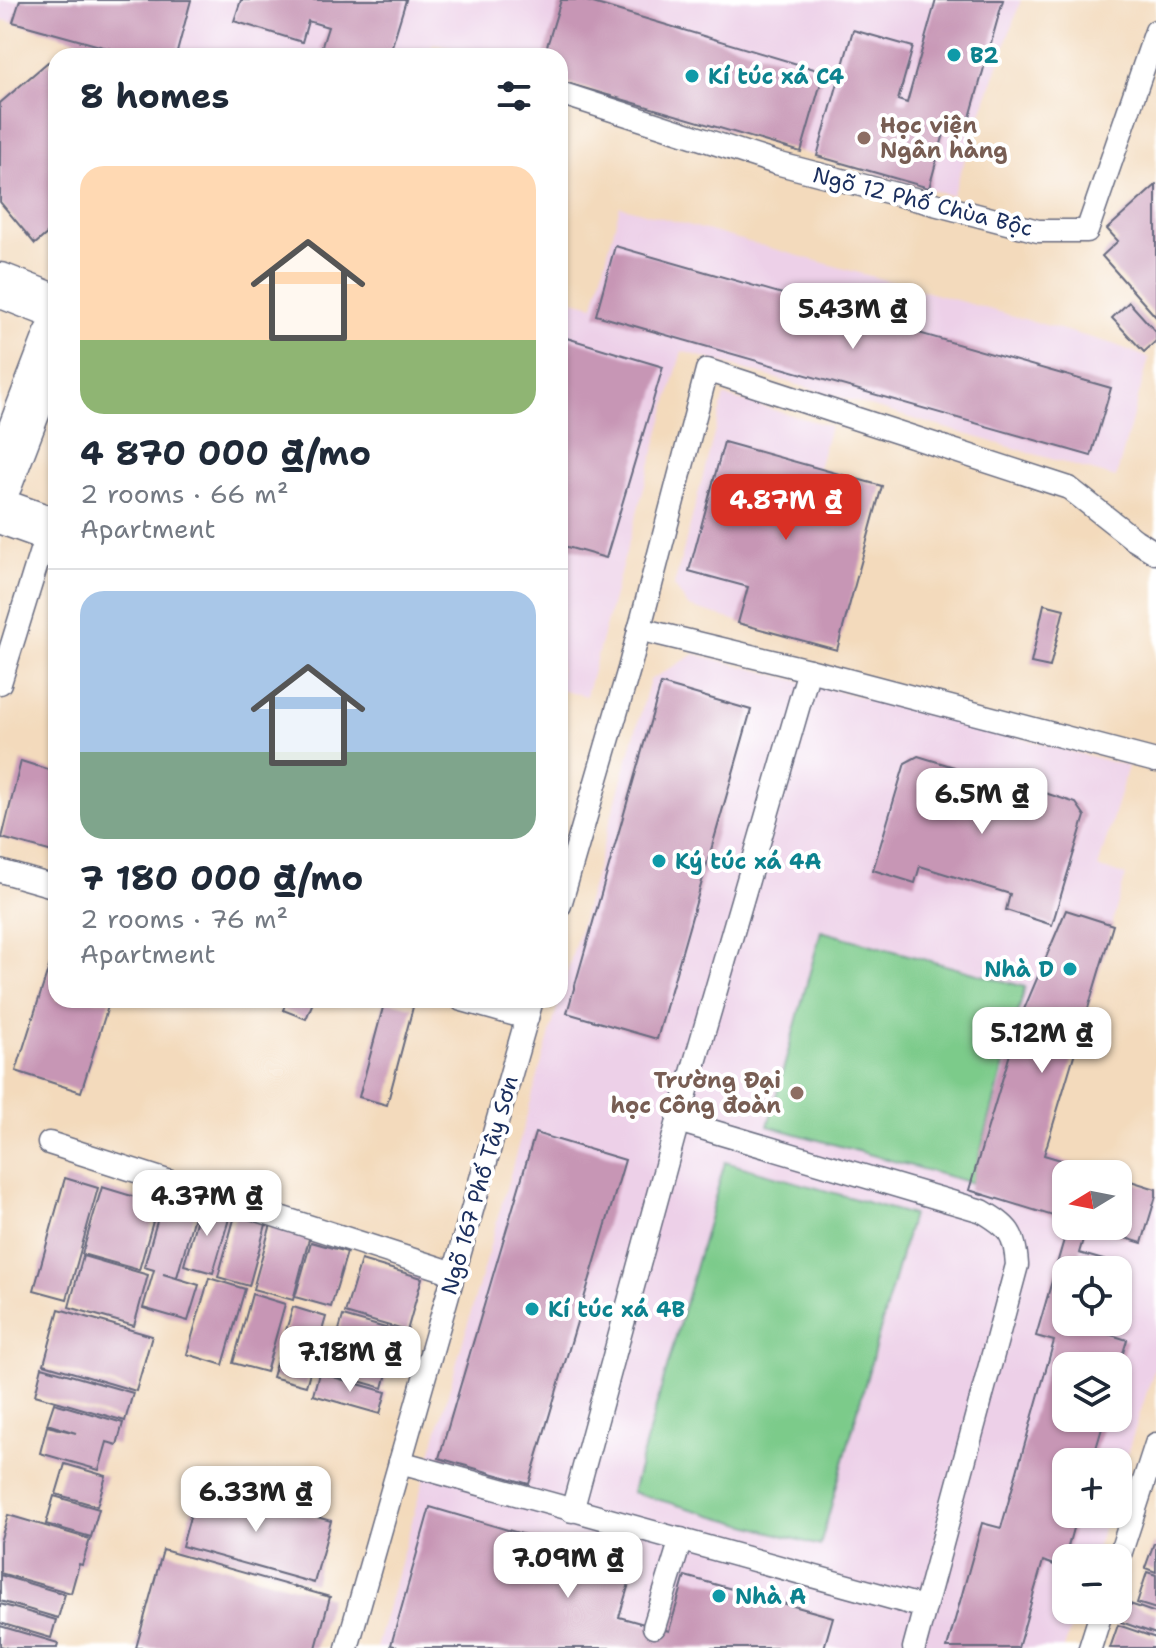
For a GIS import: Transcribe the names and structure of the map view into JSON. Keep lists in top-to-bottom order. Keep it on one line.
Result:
{"streets":{"lane":["Ngõ 12 Phố Chùa Bộc","Ngõ 167 Phố Tây Sơn"]},"places":["B2","Kí túc xá C4","Học viện Ngân hàng","Ký túc xá 4A","Nhà D","Trường Đại học Công đoàn","Kí túc xá 4B","Nhà A"],"north":"left","page":{"heading":"8 homes","list":[{"name":"4 870 000 ₫/mo","note":"2 rooms · 66 m² · Apartment"},{"name":"7 180 000 ₫/mo","note":"2 rooms · 76 m² · Apartment"}],"price":["5.43M ₫","4.87M ₫","6.5M ₫","5.12M ₫","4.37M ₫","7.18M ₫","6.33M ₫","7.09M ₫"],"map_buttons":["+","−"]}}
